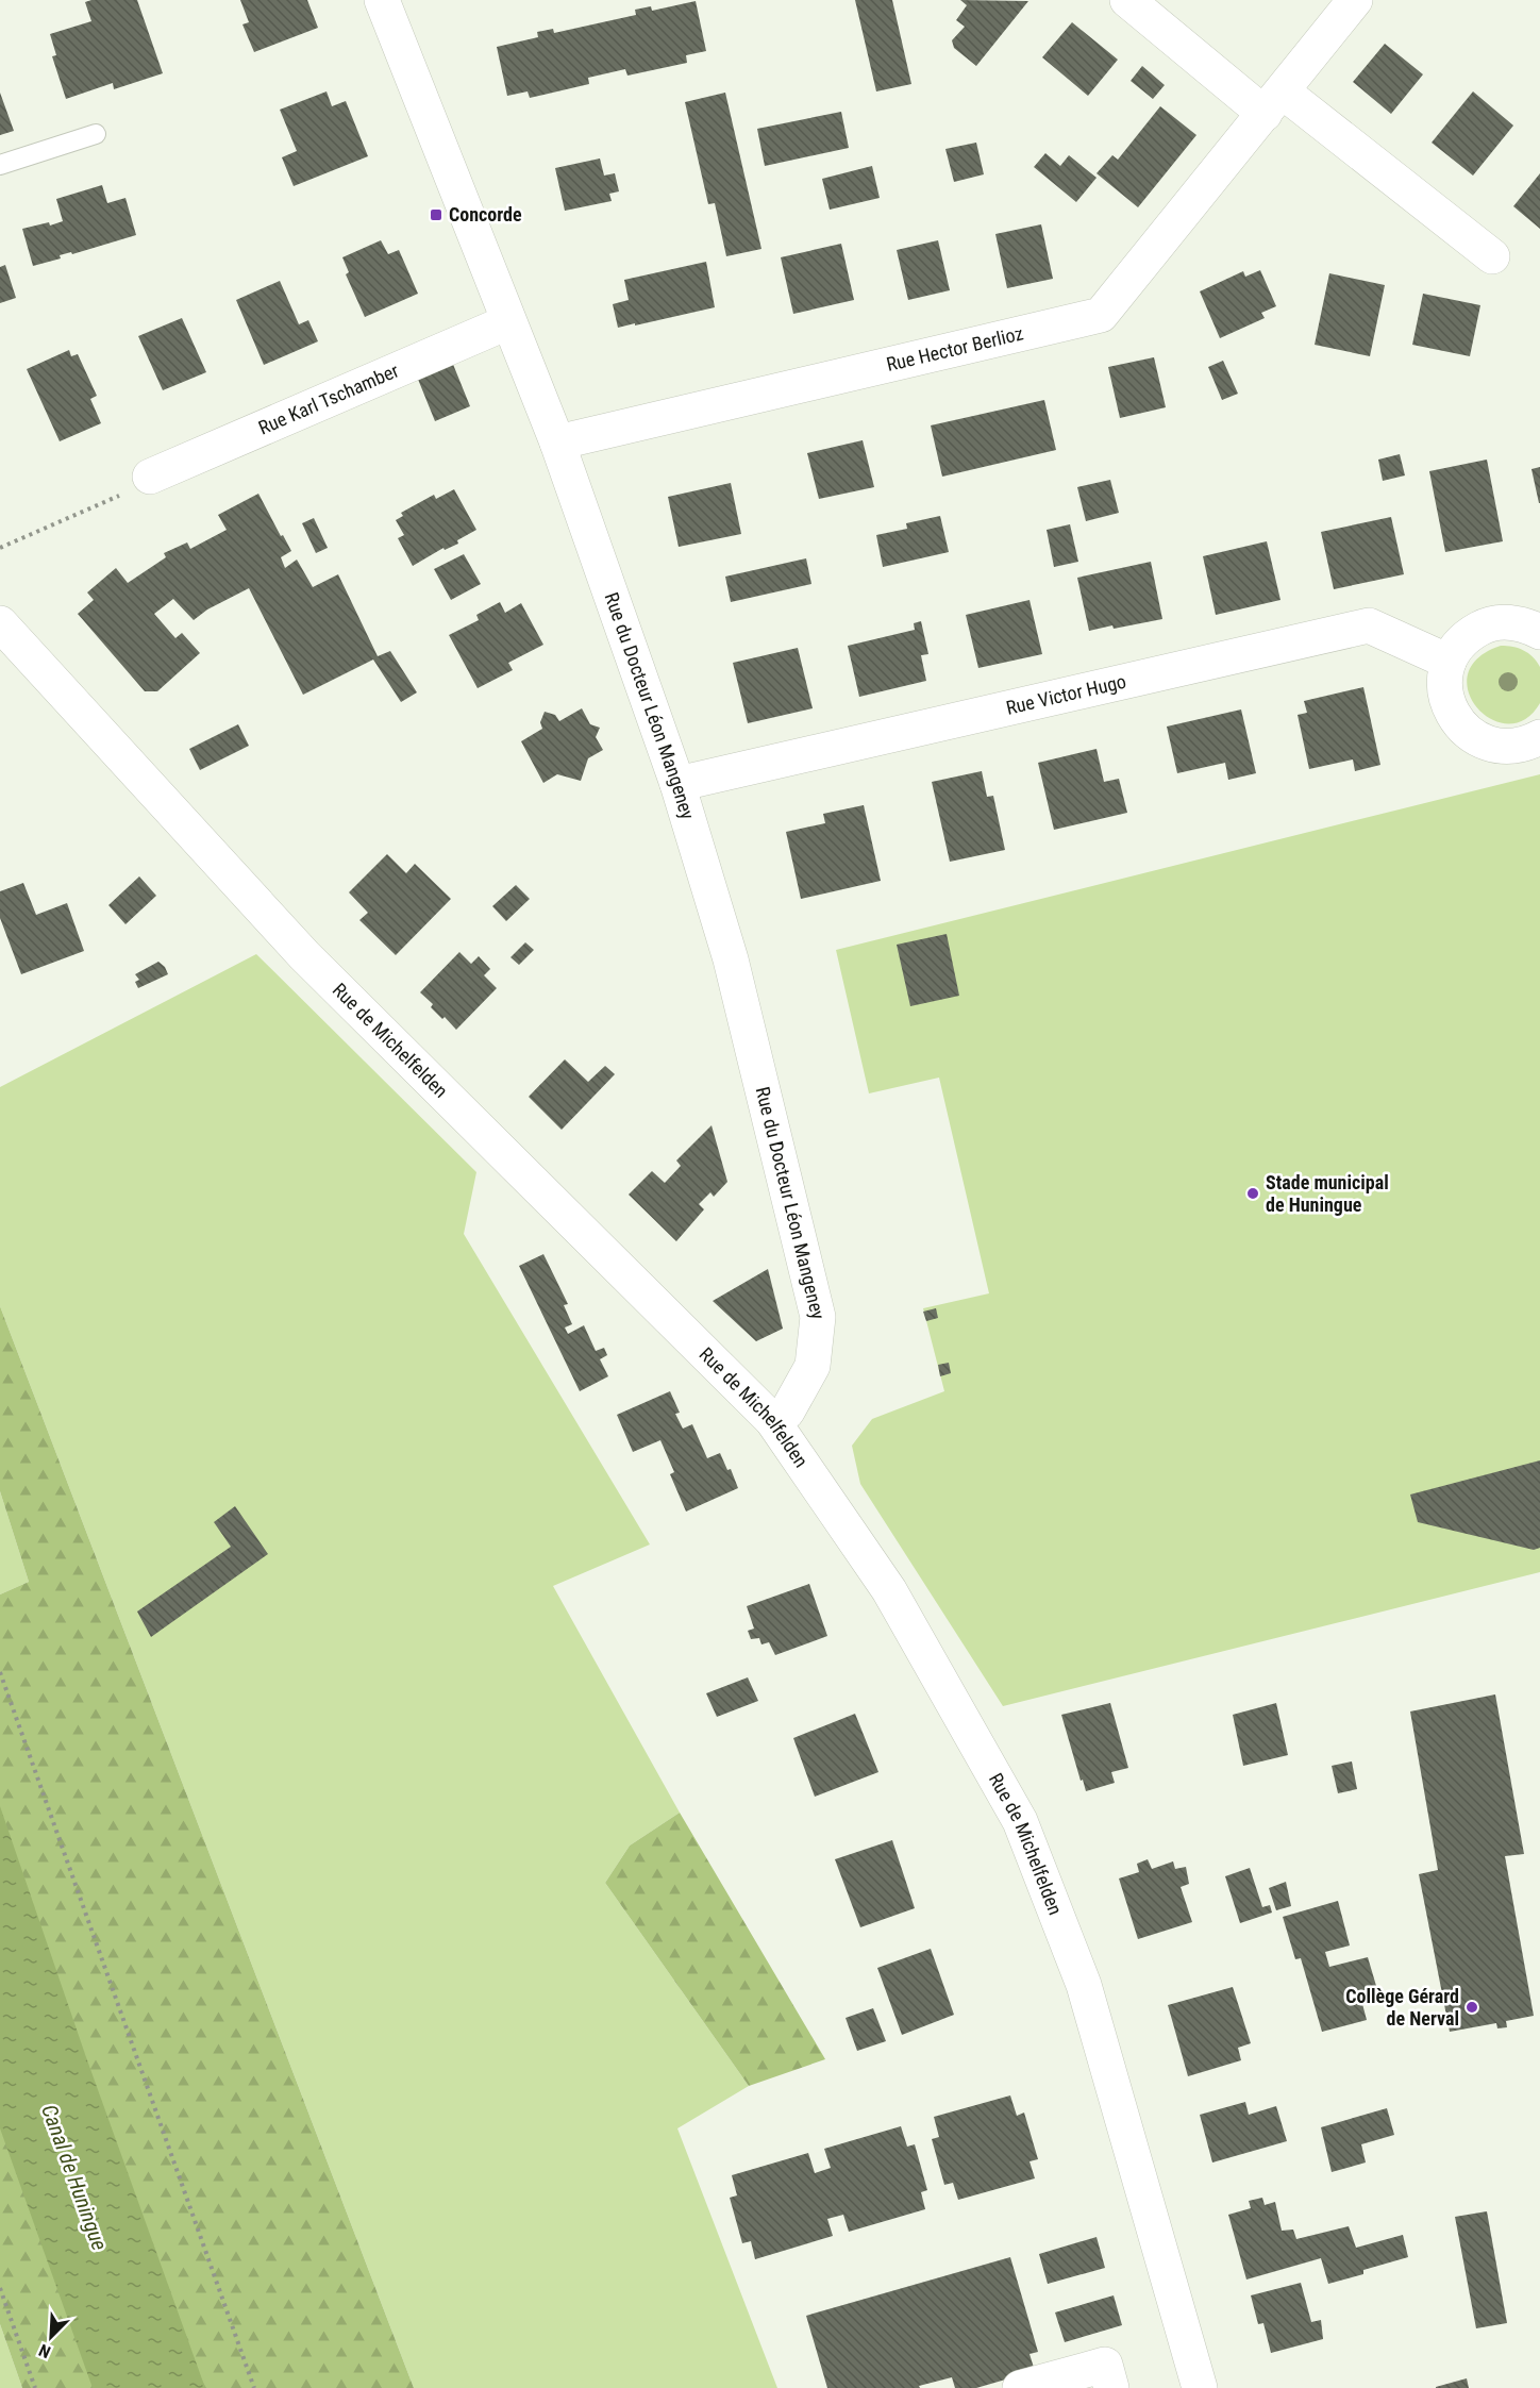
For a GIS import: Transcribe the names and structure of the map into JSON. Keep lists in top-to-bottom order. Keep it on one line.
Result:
{"streets":{"street":["Rue Hector Berlioz","Rue Karl Tschamber","Rue Victor Hugo","Rue du Docteur Léon Mangeney","Rue de Michelfelden"]},"crossings":[["Rue Hector Berlioz","Rue du Docteur Léon Mangeney"],["Rue Karl Tschamber","Rue du Docteur Léon Mangeney"],["Rue Victor Hugo","Rue du Docteur Léon Mangeney"],["Rue du Docteur Léon Mangeney","Rue de Michelfelden"]],"water":["Canal de Huningue"],"places":{"transit":["Concorde"],"other":["Stade municipal de Huningue","Collège Gérard de Nerval"]},"north":"bottom left"}
